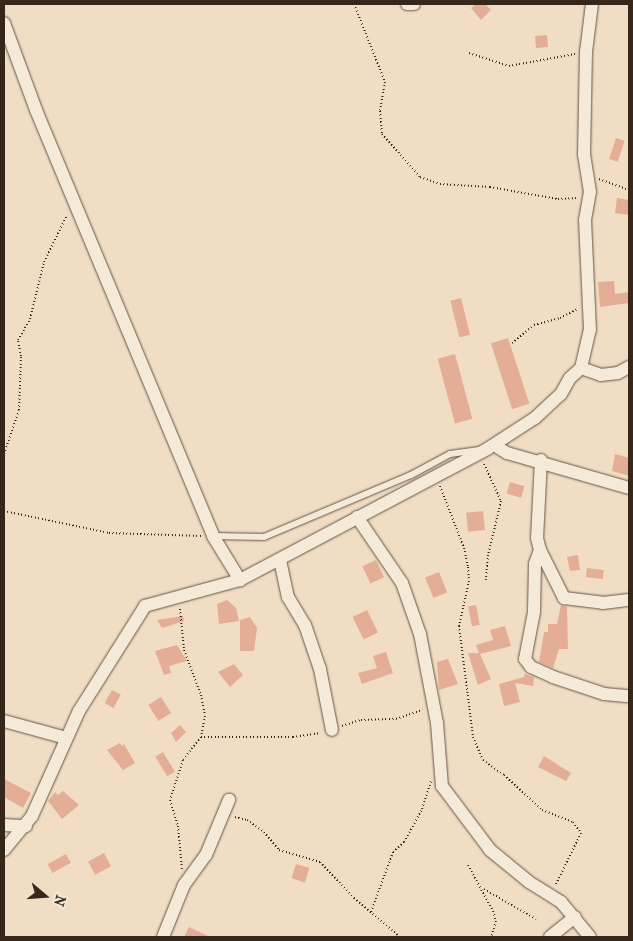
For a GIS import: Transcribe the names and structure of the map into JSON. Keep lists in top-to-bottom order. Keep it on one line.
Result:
{"north":"right"}
